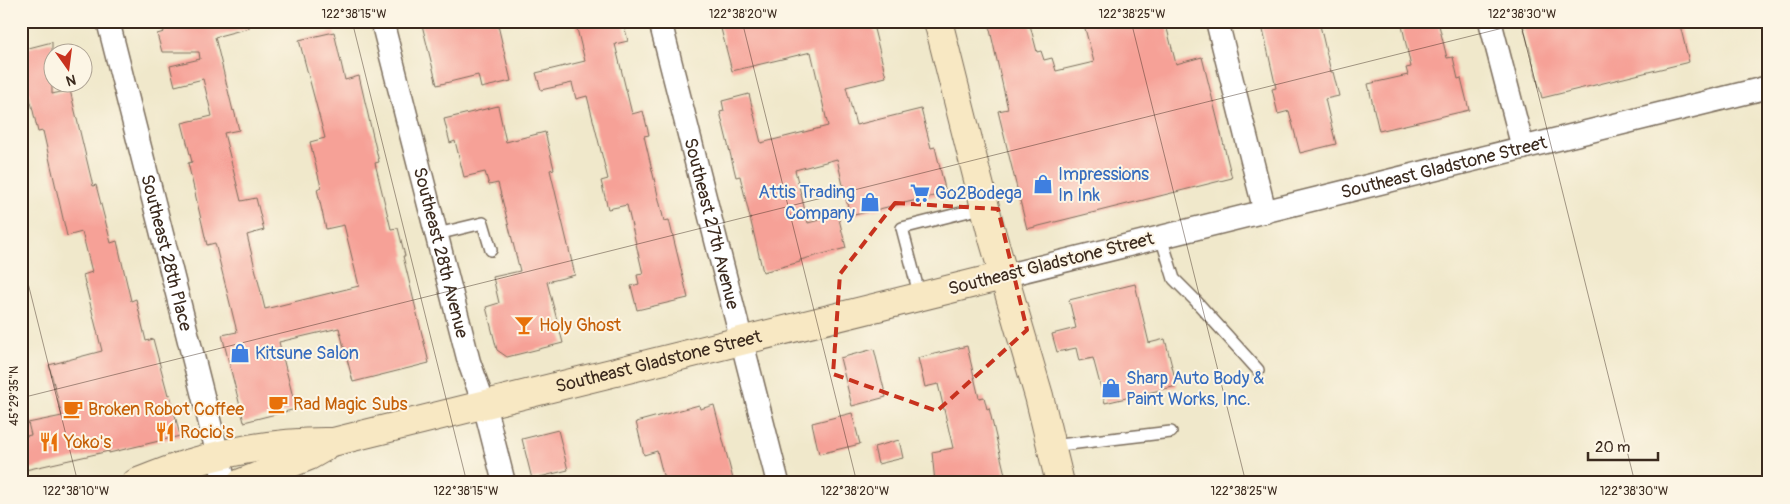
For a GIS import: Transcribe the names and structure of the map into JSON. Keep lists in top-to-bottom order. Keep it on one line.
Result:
{"streets":{"street":["Southeast Gladstone Street","Southeast 27th Avenue","Southeast 28th Place","Southeast 28th Avenue"]},"crossings":[["Southeast Gladstone Street","Southeast 27th Avenue"],["Southeast Gladstone Street","Southeast 28th Place"],["Southeast Gladstone Street","Southeast 28th Avenue"]],"places":{"shop":["Impressions In Ink","Attis Trading Company","Kitsune Salon","Sharp Auto Body & Paint Works, Inc."],"supermarket":["Go2Bodega"],"bar":["Holy Ghost"],"cafe":["Rad Magic Subs","Broken Robot Coffee"],"restaurant":["Rocio's","Yoko's"]},"scale_bar":"20 m","north":"bottom","coordinates":["122°38'15\"W","122°38'20\"W","122°38'25\"W","122°38'30\"W","45°29'35\"N","122°38'10\"W"]}
